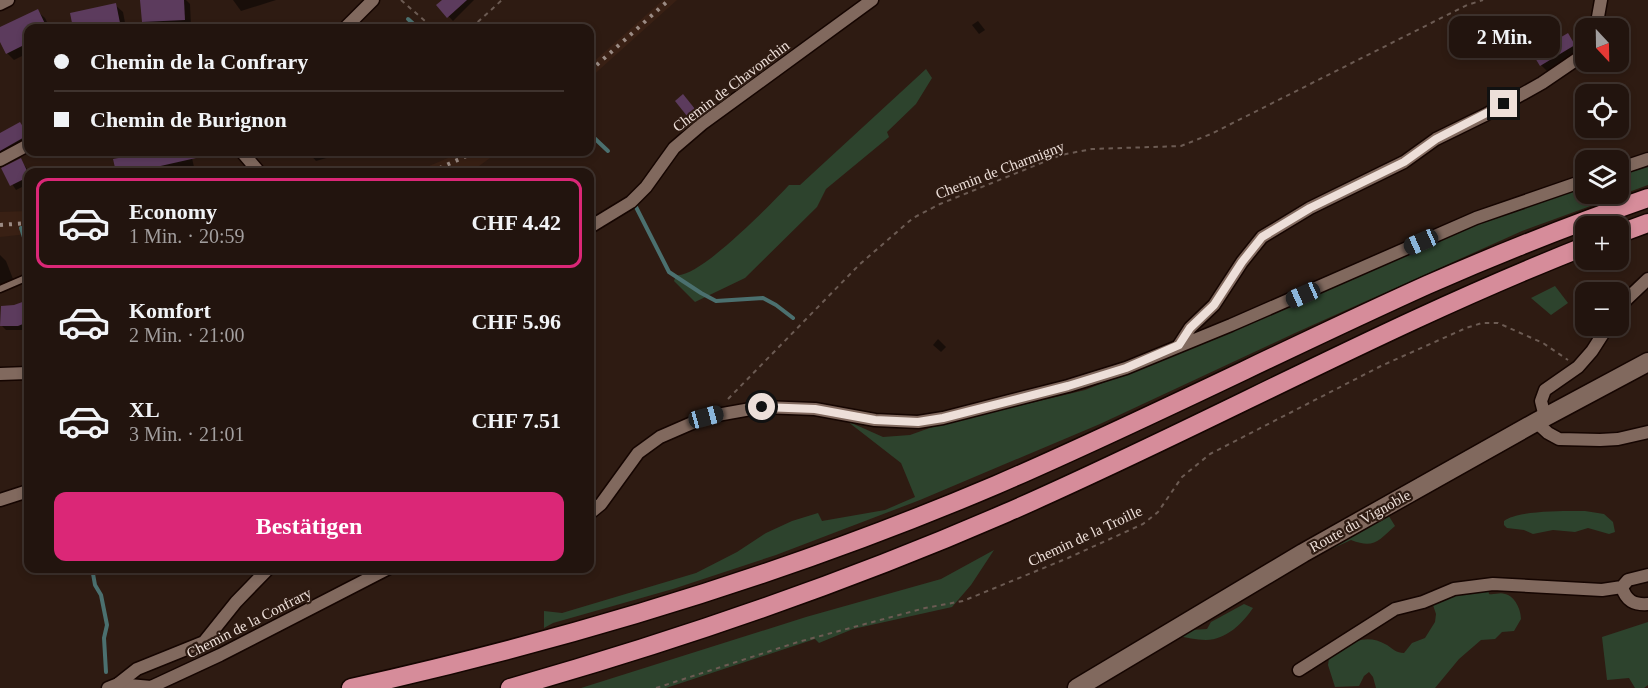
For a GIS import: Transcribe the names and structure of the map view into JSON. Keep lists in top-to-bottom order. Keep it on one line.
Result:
{"streets":{"street":["Chemin de Chavonchin","Route du Vignoble","Chemin de la Confrary"],"path":["Chemin de Charmigny","Chemin de la Troille"]},"north":"bottom","page":{"bubble":"2 Min.","map_buttons":["+","−"],"banner":["Chemin de la Confrary","Chemin de Burignon"],"list":[{"name":"Economy","note":"1 Min. · 20:59","value":"CHF 4.42"},{"name":"Komfort","note":"2 Min. · 21:00","value":"CHF 5.96"},{"name":"XL","note":"3 Min. · 21:01","value":"CHF 7.51"}],"buttons":"Bestätigen"}}
